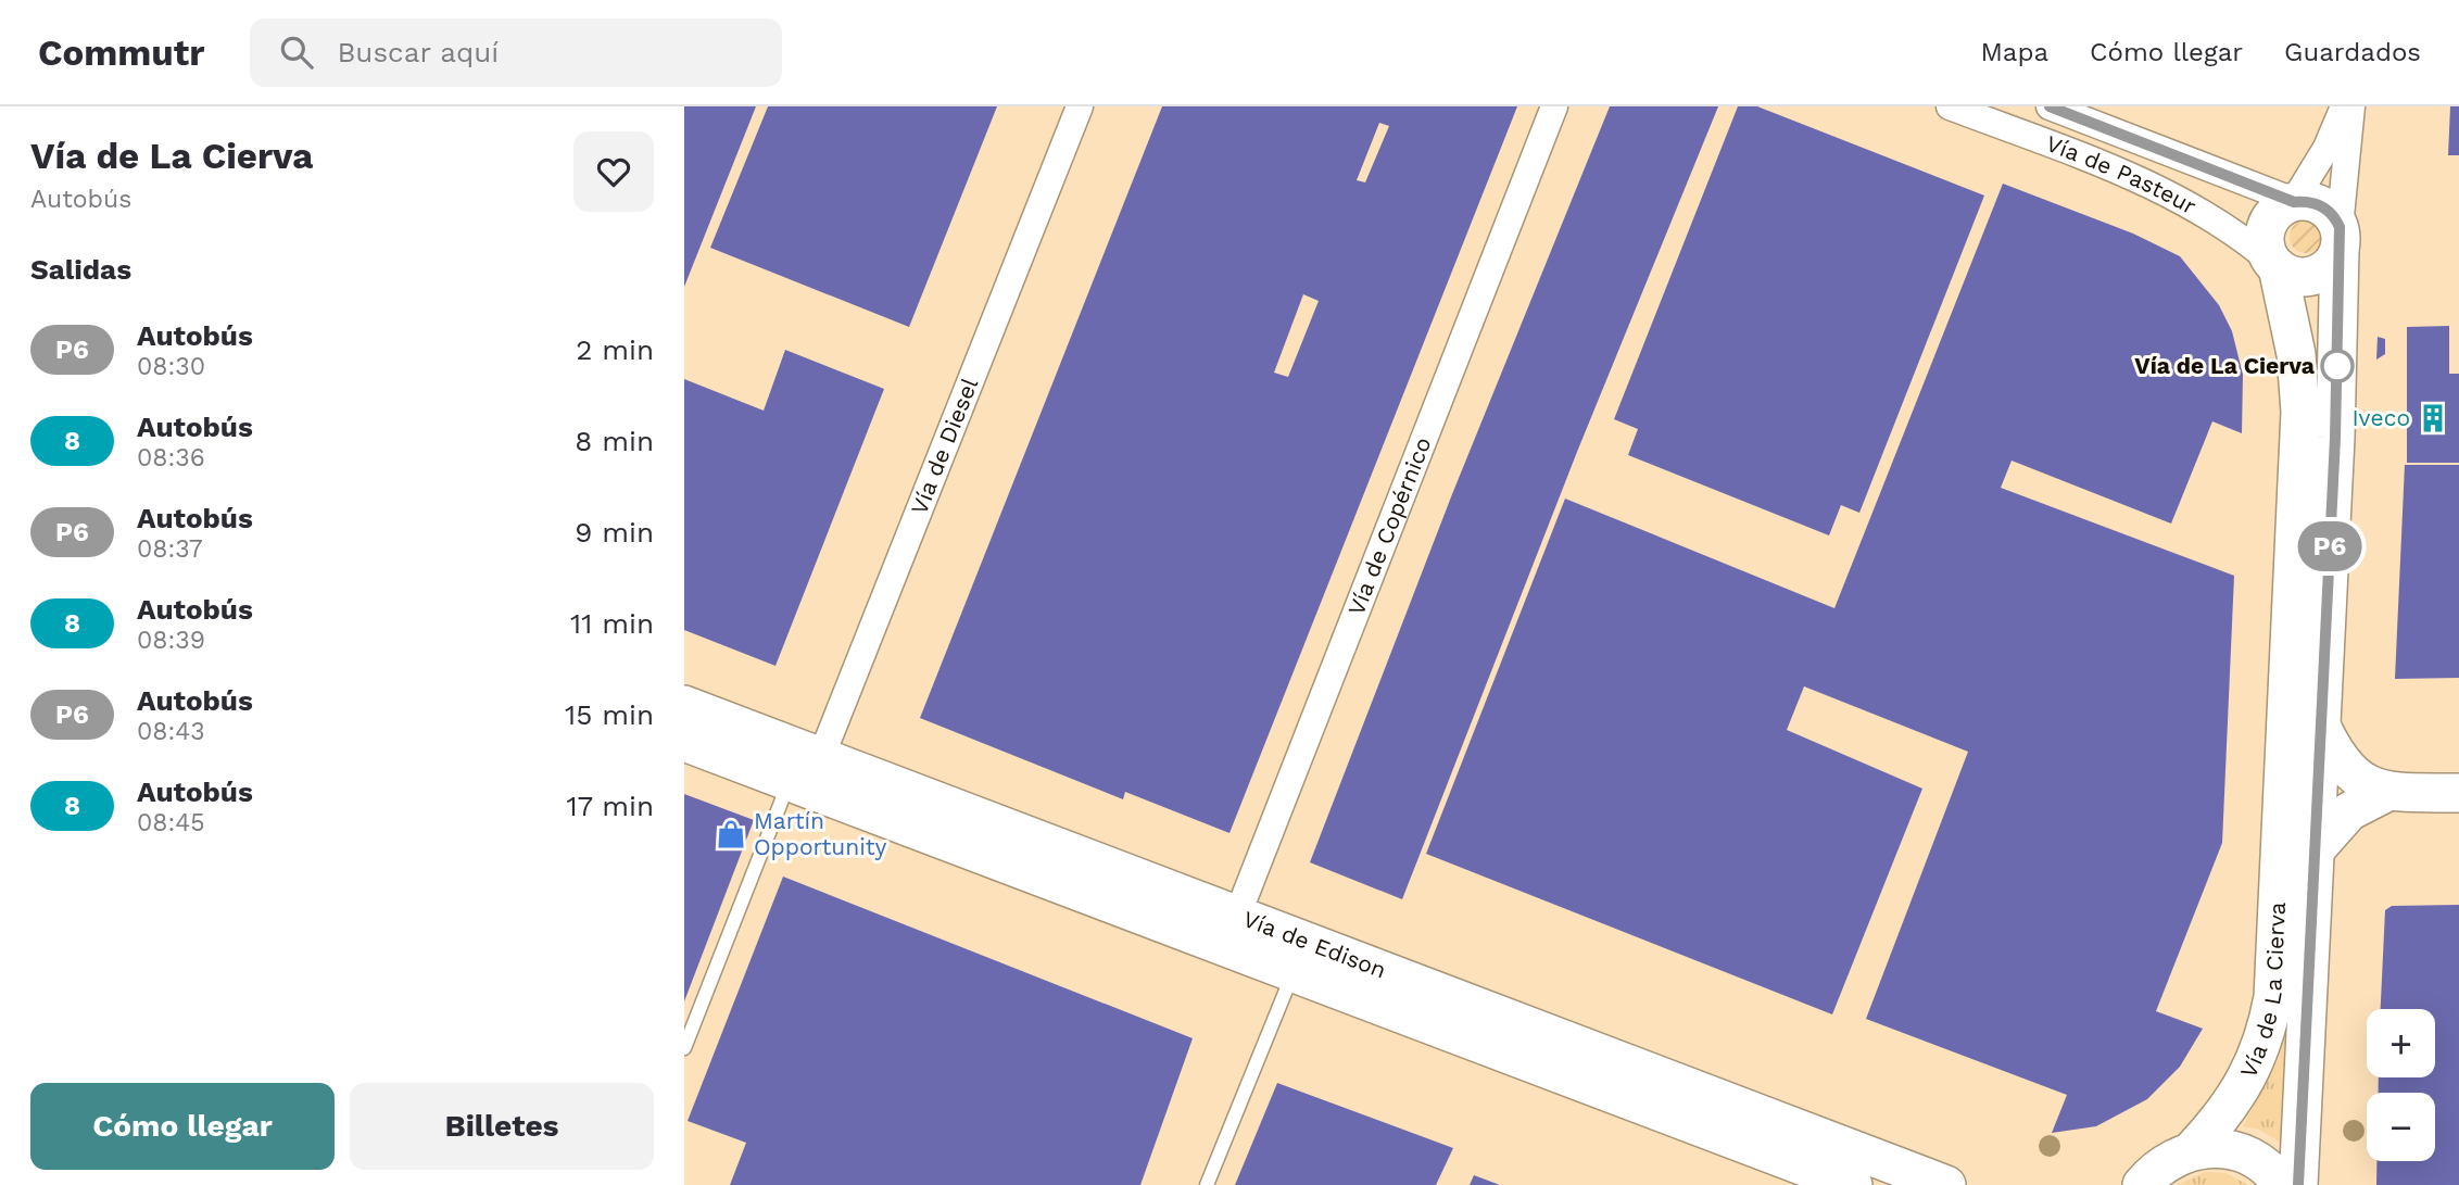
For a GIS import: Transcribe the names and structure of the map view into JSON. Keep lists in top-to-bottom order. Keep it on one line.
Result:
{"streets":{"main road":["Vía de Edison","Vía de La Cierva"],"street":["Vía de Pasteur","Vía de Diesel","Vía de Copérnico"]},"crossings":[["Vía de Pasteur","Vía de La Cierva"],["Vía de Diesel","Vía de Edison"],["Vía de Copérnico","Vía de Edison"]],"places":{"other":["Vía de La Cierva"],"building":["Iveco"],"shop":["Martín Opportunity"]},"lines":["bus line P6"],"page":{"header":"Commutr","search":"Buscar aquí","nav":["Mapa","Cómo llegar","Guardados"],"heading":[["Vía de La Cierva","Autobús"],"Salidas"],"on_map":"P6","list":[{"mark":"P6","name":"Autobús","note":"08:30","value":"2 min"},{"mark":"8","name":"Autobús","note":"08:36","value":"8 min"},{"mark":"P6","name":"Autobús","note":"08:37","value":"9 min"},{"mark":"8","name":"Autobús","note":"08:39","value":"11 min"},{"mark":"P6","name":"Autobús","note":"08:43","value":"15 min"},{"mark":"8","name":"Autobús","note":"08:45","value":"17 min"}],"map_buttons":["+","−"],"buttons":["Cómo llegar","Billetes"]}}
